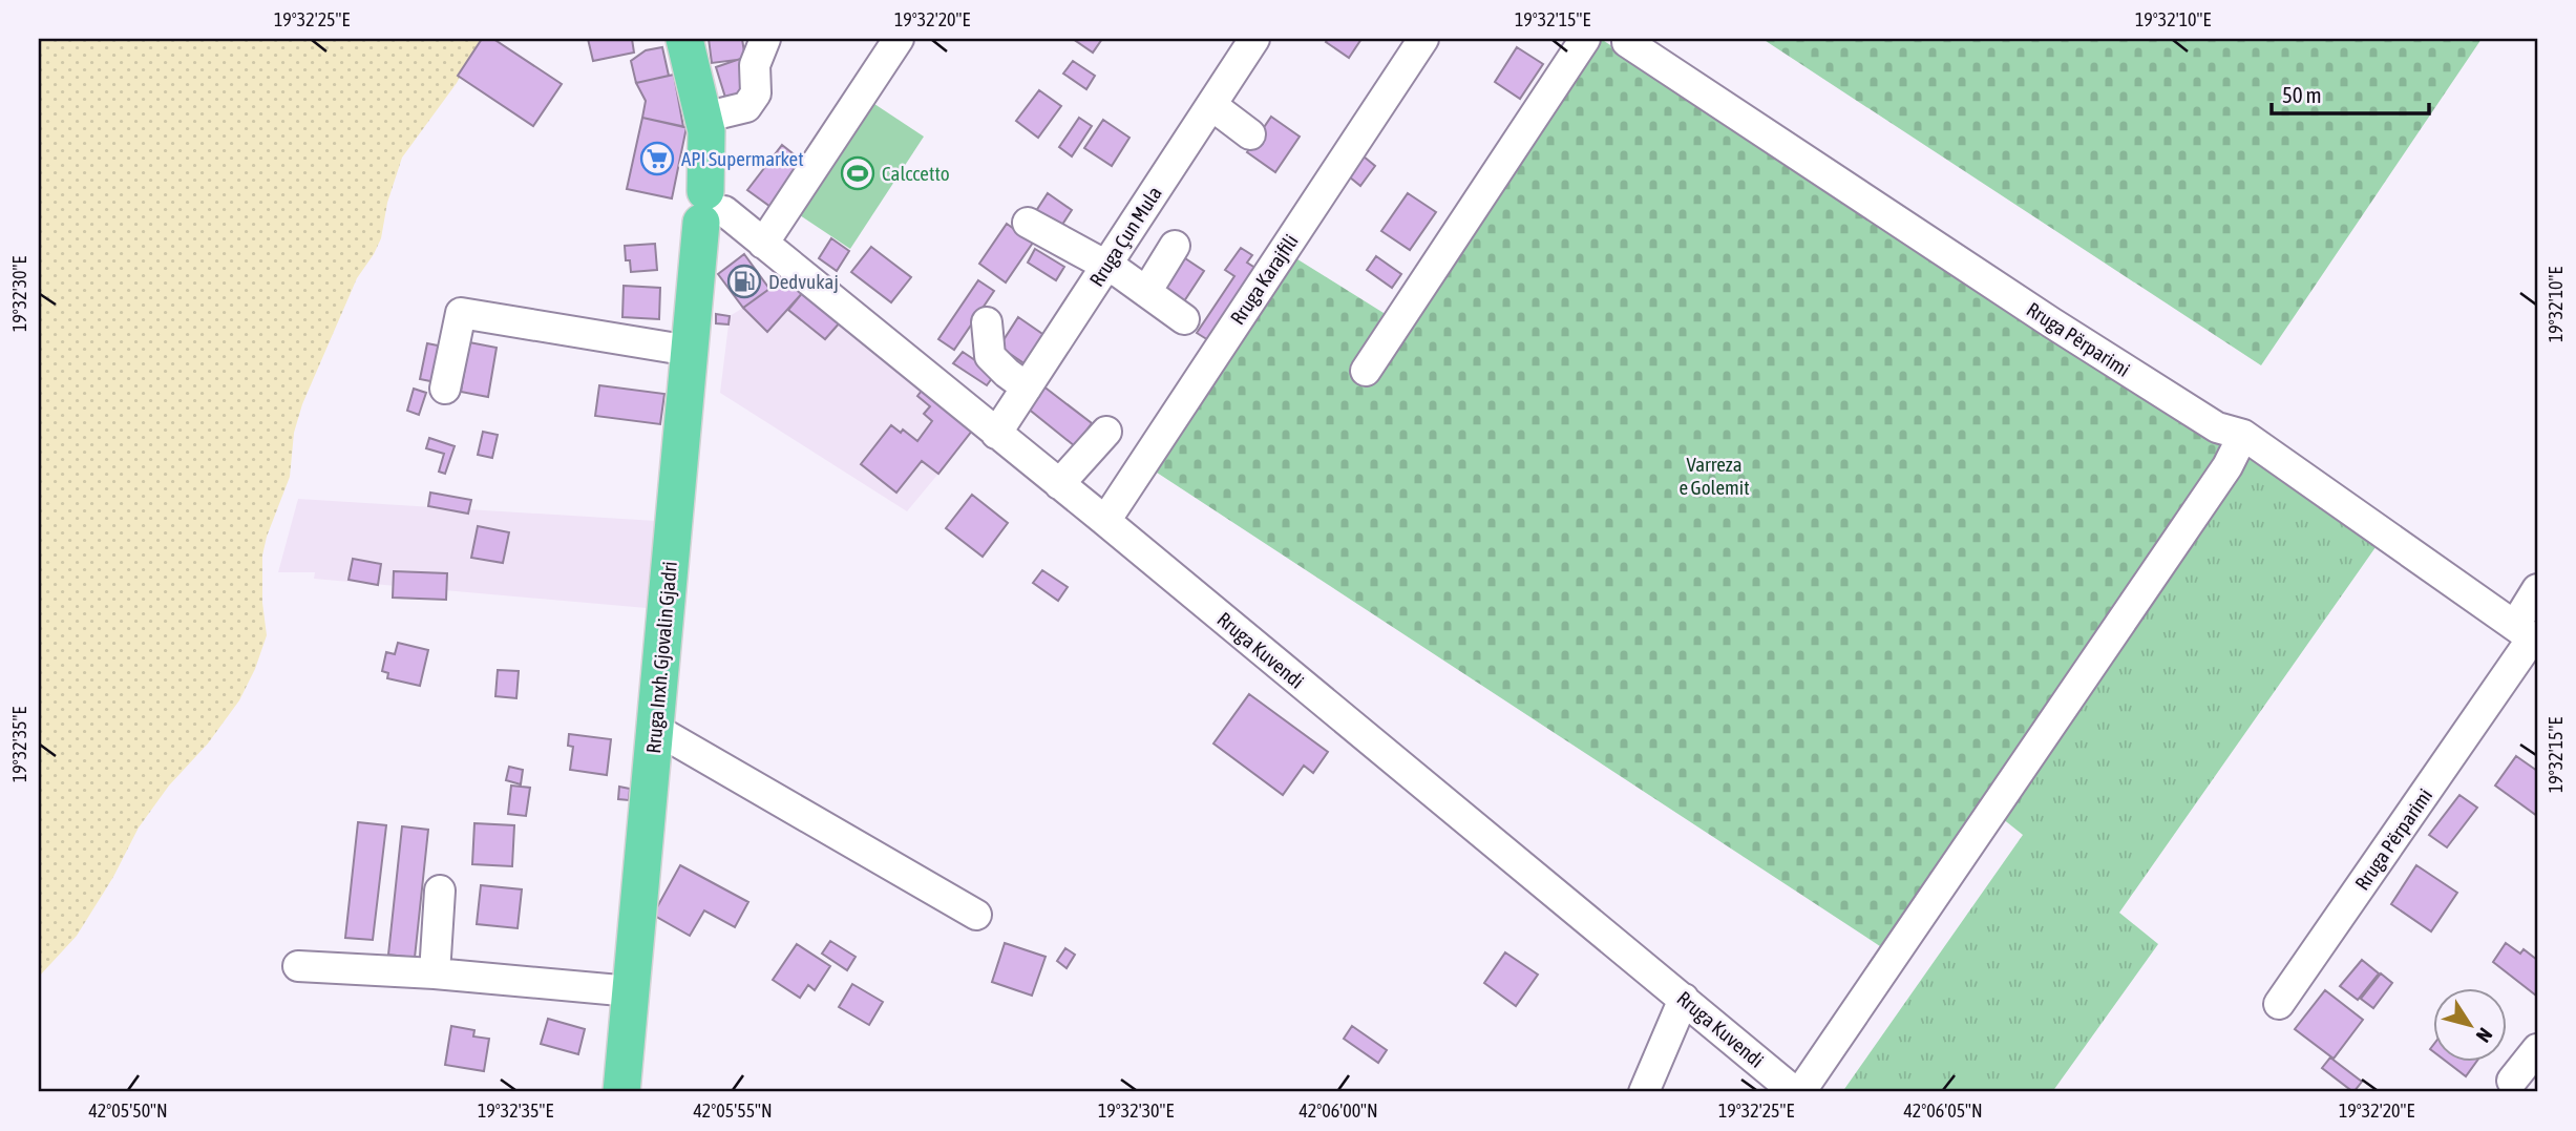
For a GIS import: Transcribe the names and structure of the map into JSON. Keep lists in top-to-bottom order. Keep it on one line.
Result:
{"streets":{"main road":["Rruga Inxh. Gjovalin Gjadri"],"street":["Rruga Çun Mula","Rruga Karajfili","Rruga Përparimi","Rruga Kuvendi"]},"crossings":[["Rruga Çun Mula","Rruga Kuvendi"],["Rruga Karajfili","Rruga Kuvendi"],["Rruga Kuvendi","Rruga Inxh. Gjovalin Gjadri"]],"parks":["Varreza e Golemit"],"places":{"supermarket":["API Supermarket"],"sports":["Calccetto"],"fuel station":["Dedvukaj"]},"scale_bar":"50 m","north":"bottom right","coordinates":["19°32'25\"E","19°32'20\"E","19°32'15\"E","19°32'10\"E","19°32'30\"E","19°32'35\"E","42°05'50\"N","42°05'55\"N","42°06'00\"N","42°06'05\"N"]}
